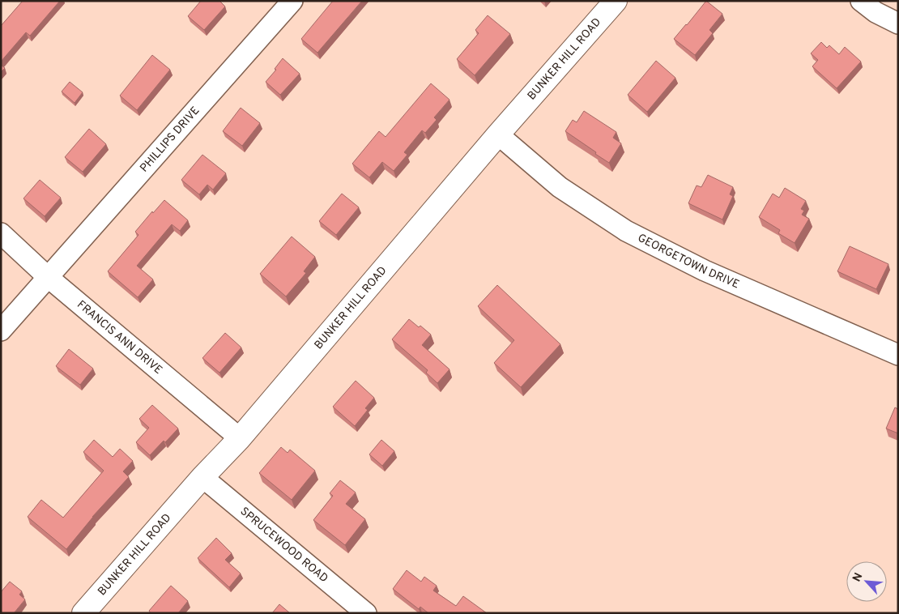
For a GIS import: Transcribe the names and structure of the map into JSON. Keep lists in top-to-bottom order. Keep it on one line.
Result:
{"streets":{"main road":["BUNKER HILL ROAD"],"street":["PHILLIPS DRIVE","GEORGETOWN DRIVE","FRANCIS ANN DRIVE","SPRUCEWOOD ROAD"]},"crossings":[["BUNKER HILL ROAD","GEORGETOWN DRIVE"],["BUNKER HILL ROAD","FRANCIS ANN DRIVE"],["BUNKER HILL ROAD","SPRUCEWOOD ROAD"],["PHILLIPS DRIVE","FRANCIS ANN DRIVE"]],"north":"top left"}
